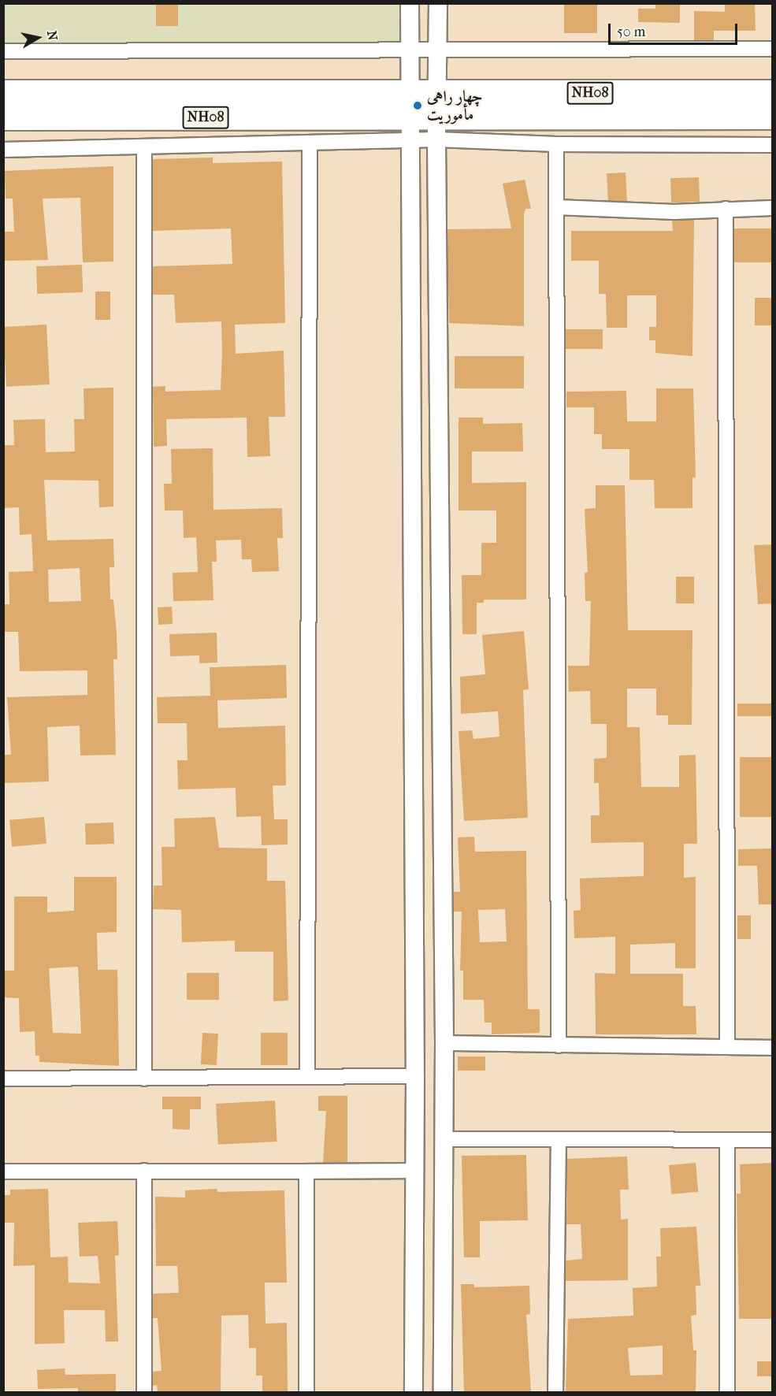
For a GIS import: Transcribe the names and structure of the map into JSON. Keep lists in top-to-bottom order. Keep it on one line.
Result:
{"streets":{"highway":["NH08"]},"places":["چهار راهی مأموریت"],"scale_bar":"50 m","north":"right"}
